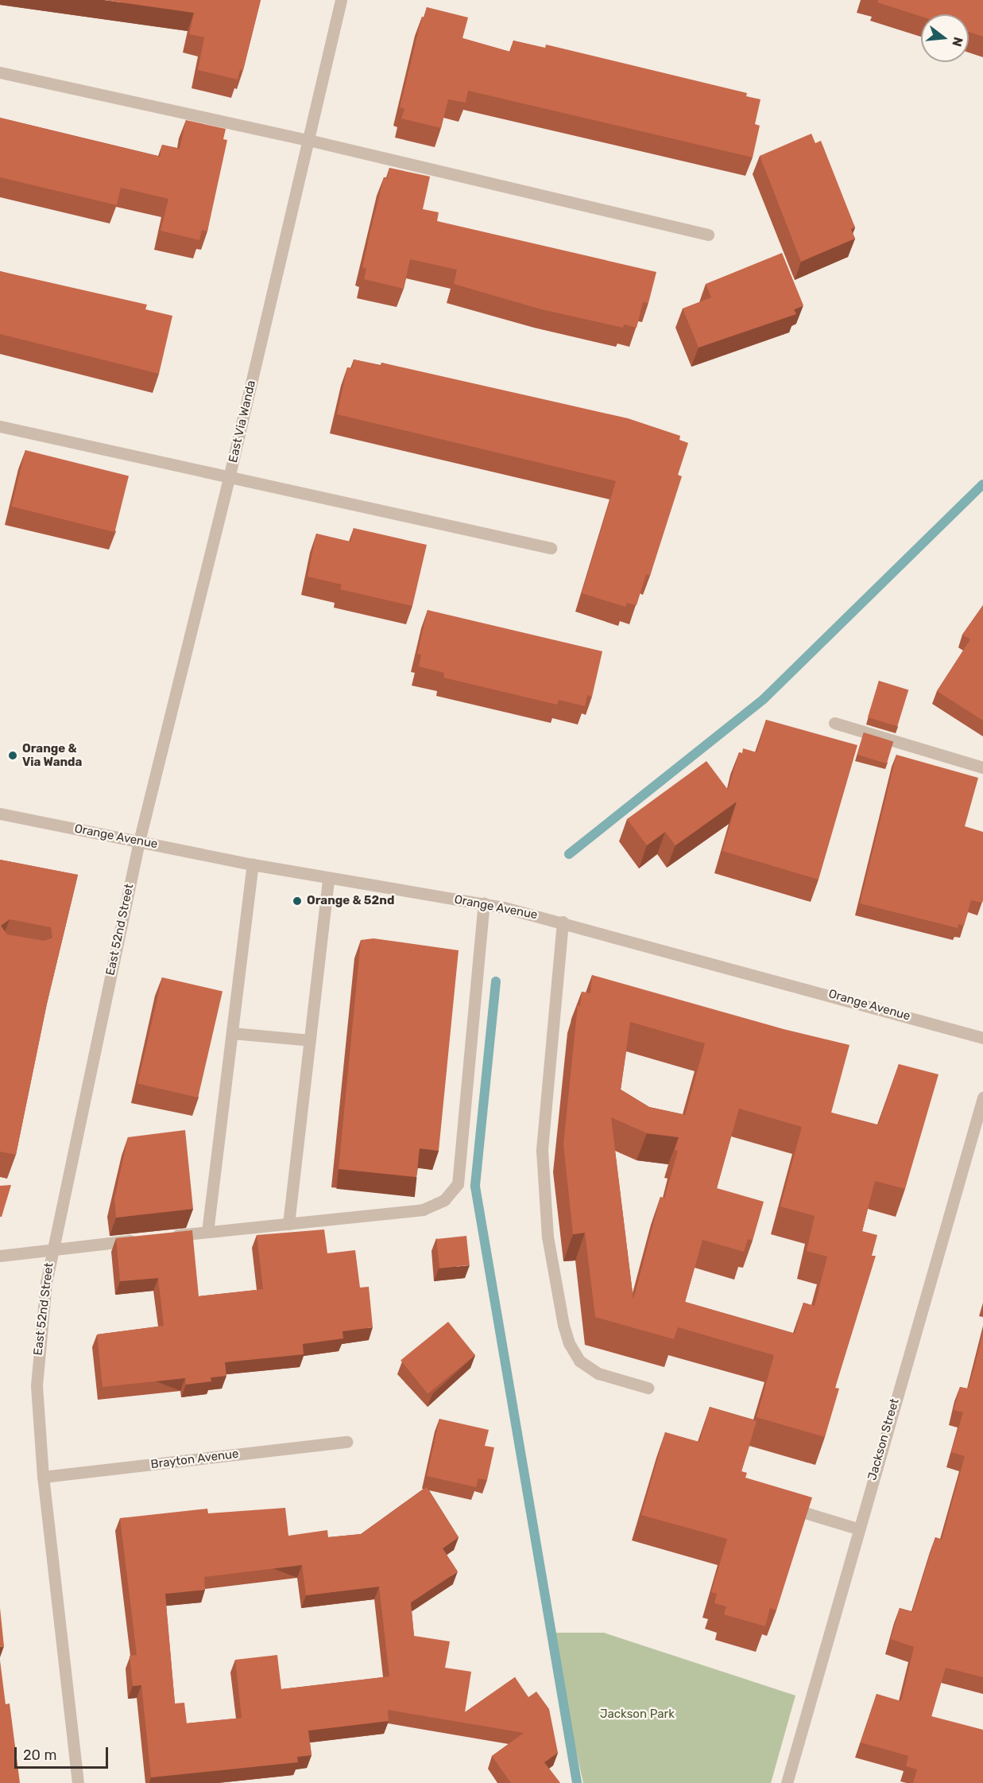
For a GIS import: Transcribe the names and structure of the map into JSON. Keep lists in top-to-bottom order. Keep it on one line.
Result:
{"streets":{"street":["East Via Wanda","Orange Avenue","East 52nd Street","Jackson Street","Brayton Avenue"]},"crossings":[["East Via Wanda","Orange Avenue"],["East Via Wanda","East 52nd Street"],["Orange Avenue","East 52nd Street"],["East 52nd Street","Brayton Avenue"]],"parks":["Jackson Park"],"places":["Orange & Via Wanda","Orange & 52nd"],"scale_bar":"20 m","north":"right"}
